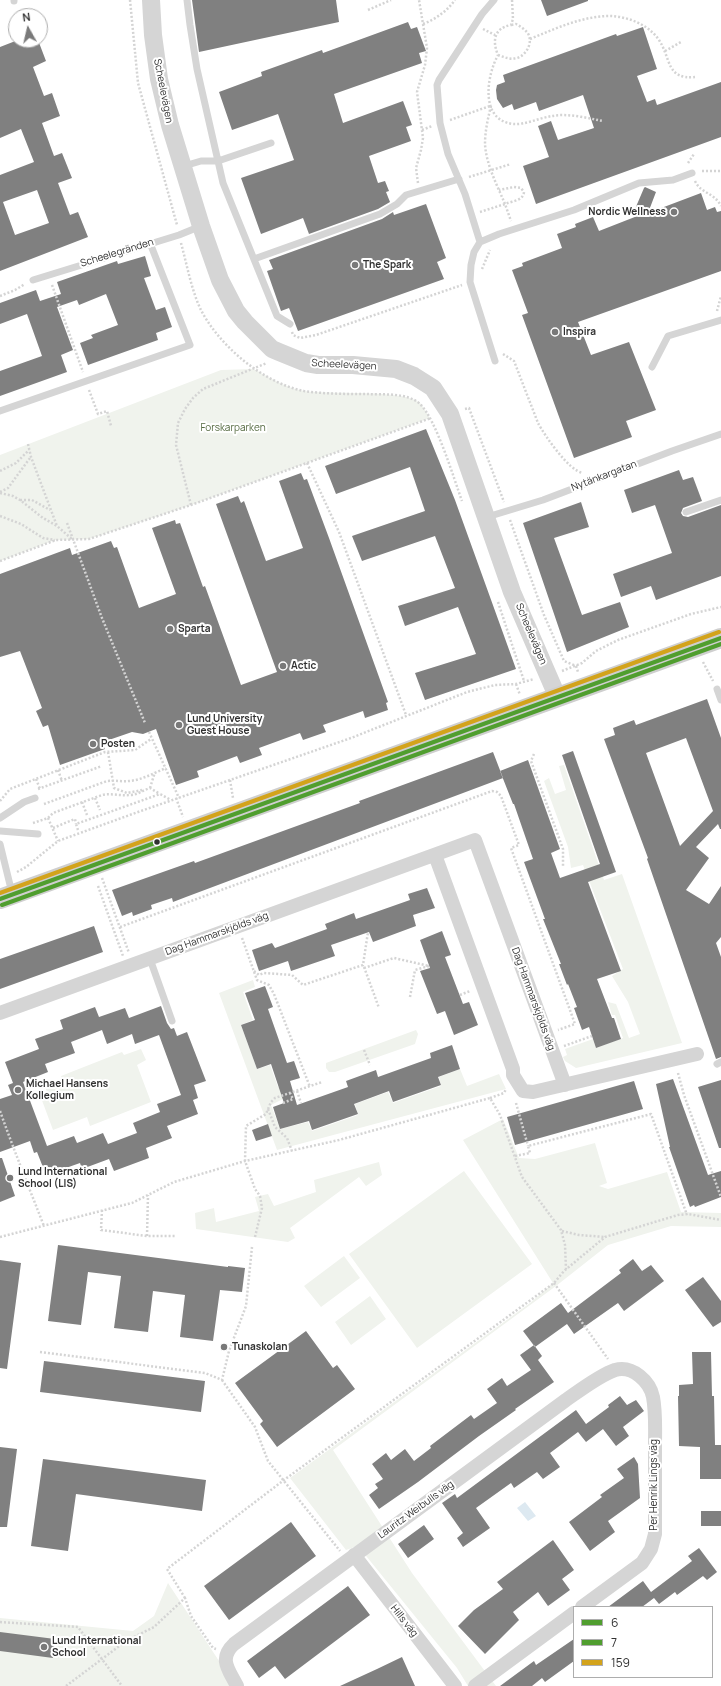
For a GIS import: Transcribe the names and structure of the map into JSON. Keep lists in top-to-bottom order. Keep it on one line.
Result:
{"streets":{"street":["Scheelevägen","Dag Hammarskjölds väg","Per Henrik Lings väg","Lauritz Weibulls väg","Hills väg"],"lane":["Scheelegränden","Nytänkargatan"]},"crossings":[["Scheelevägen","Scheelegränden"],["Scheelevägen","Nytänkargatan"],["Per Henrik Lings väg","Lauritz Weibulls väg"],["Lauritz Weibulls väg","Hills väg"]],"parks":["Forskarparken"],"places":["Nordic Wellness","The Spark","Inspira","Sparta","Actic","Lund University Guest House","Posten","Michael Hansens Kollegium","Lund International School (LIS)","Tunaskolan","Lund International School"],"lines":["transit line 159","transit line 6","transit line 7"],"legend":["6","7","159"],"north":"top"}
